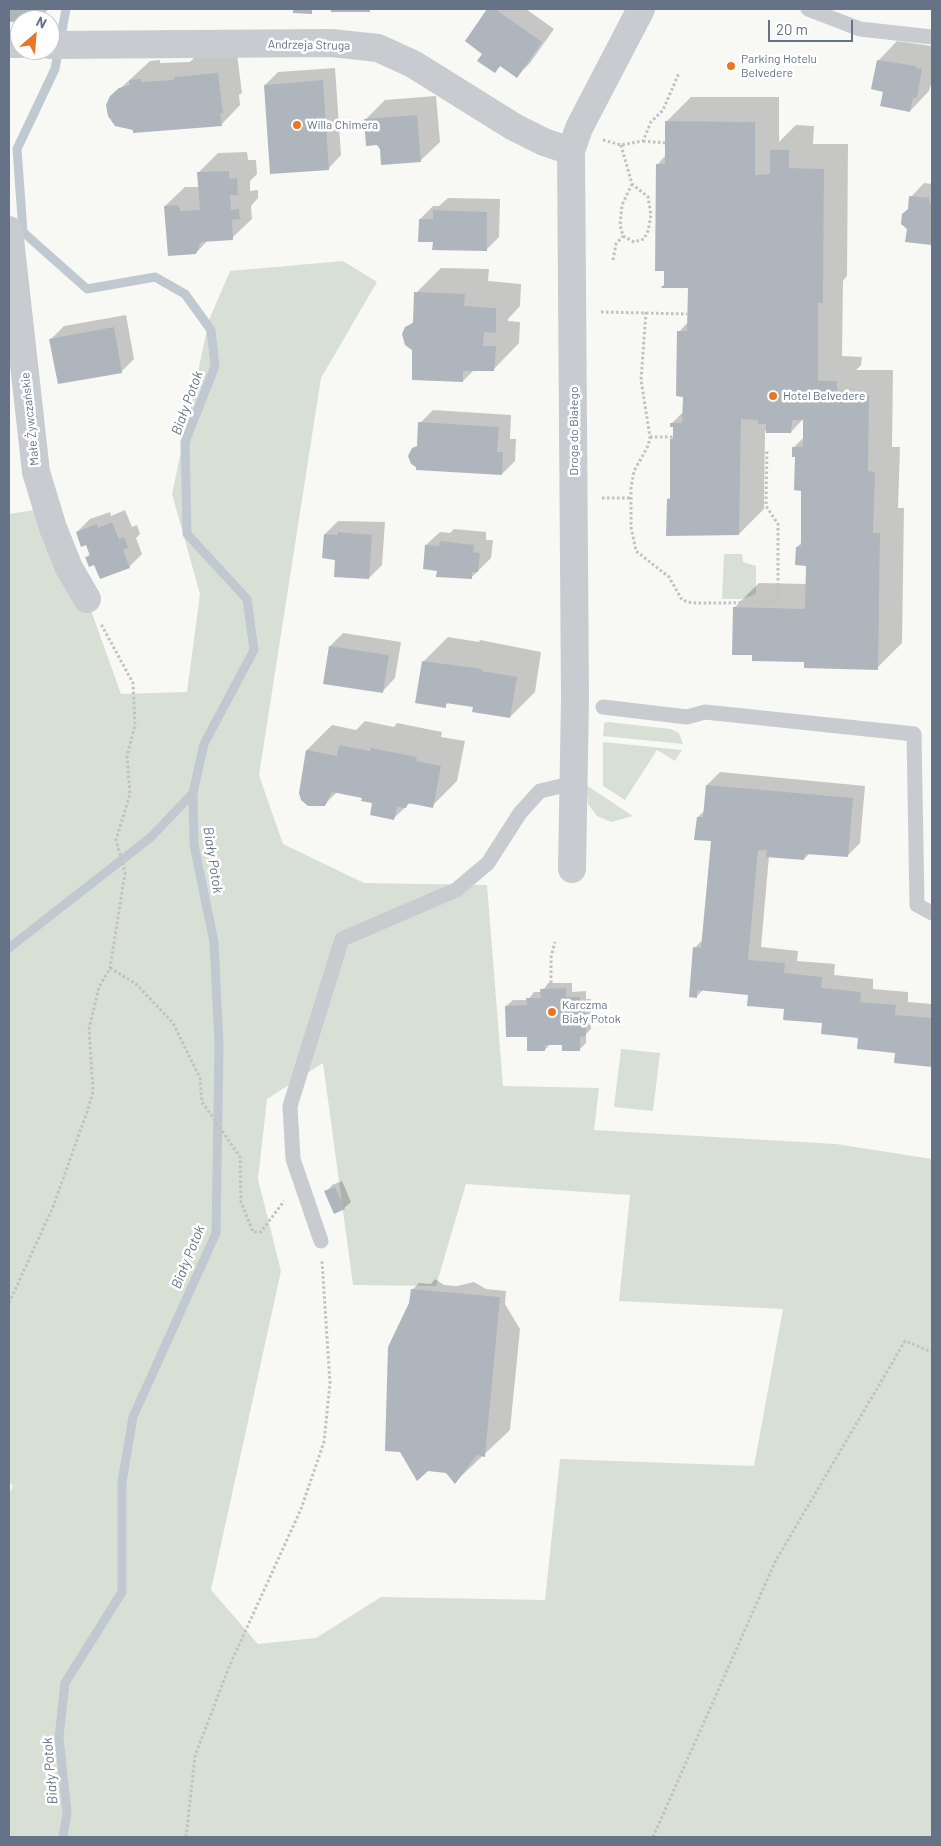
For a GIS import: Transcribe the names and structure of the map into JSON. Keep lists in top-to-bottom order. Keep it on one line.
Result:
{"streets":{"street":["Andrzeja Struga","Małe Żywczańskie","Droga do Białego"]},"crossings":[["Andrzeja Struga","Droga do Białego"]],"water":["Biały Potok"],"places":["Parking Hotelu Belvedere","Willa Chimera","Hotel Belvedere","Karczma Biały Potok"],"scale_bar":"20 m","north":"top right"}
